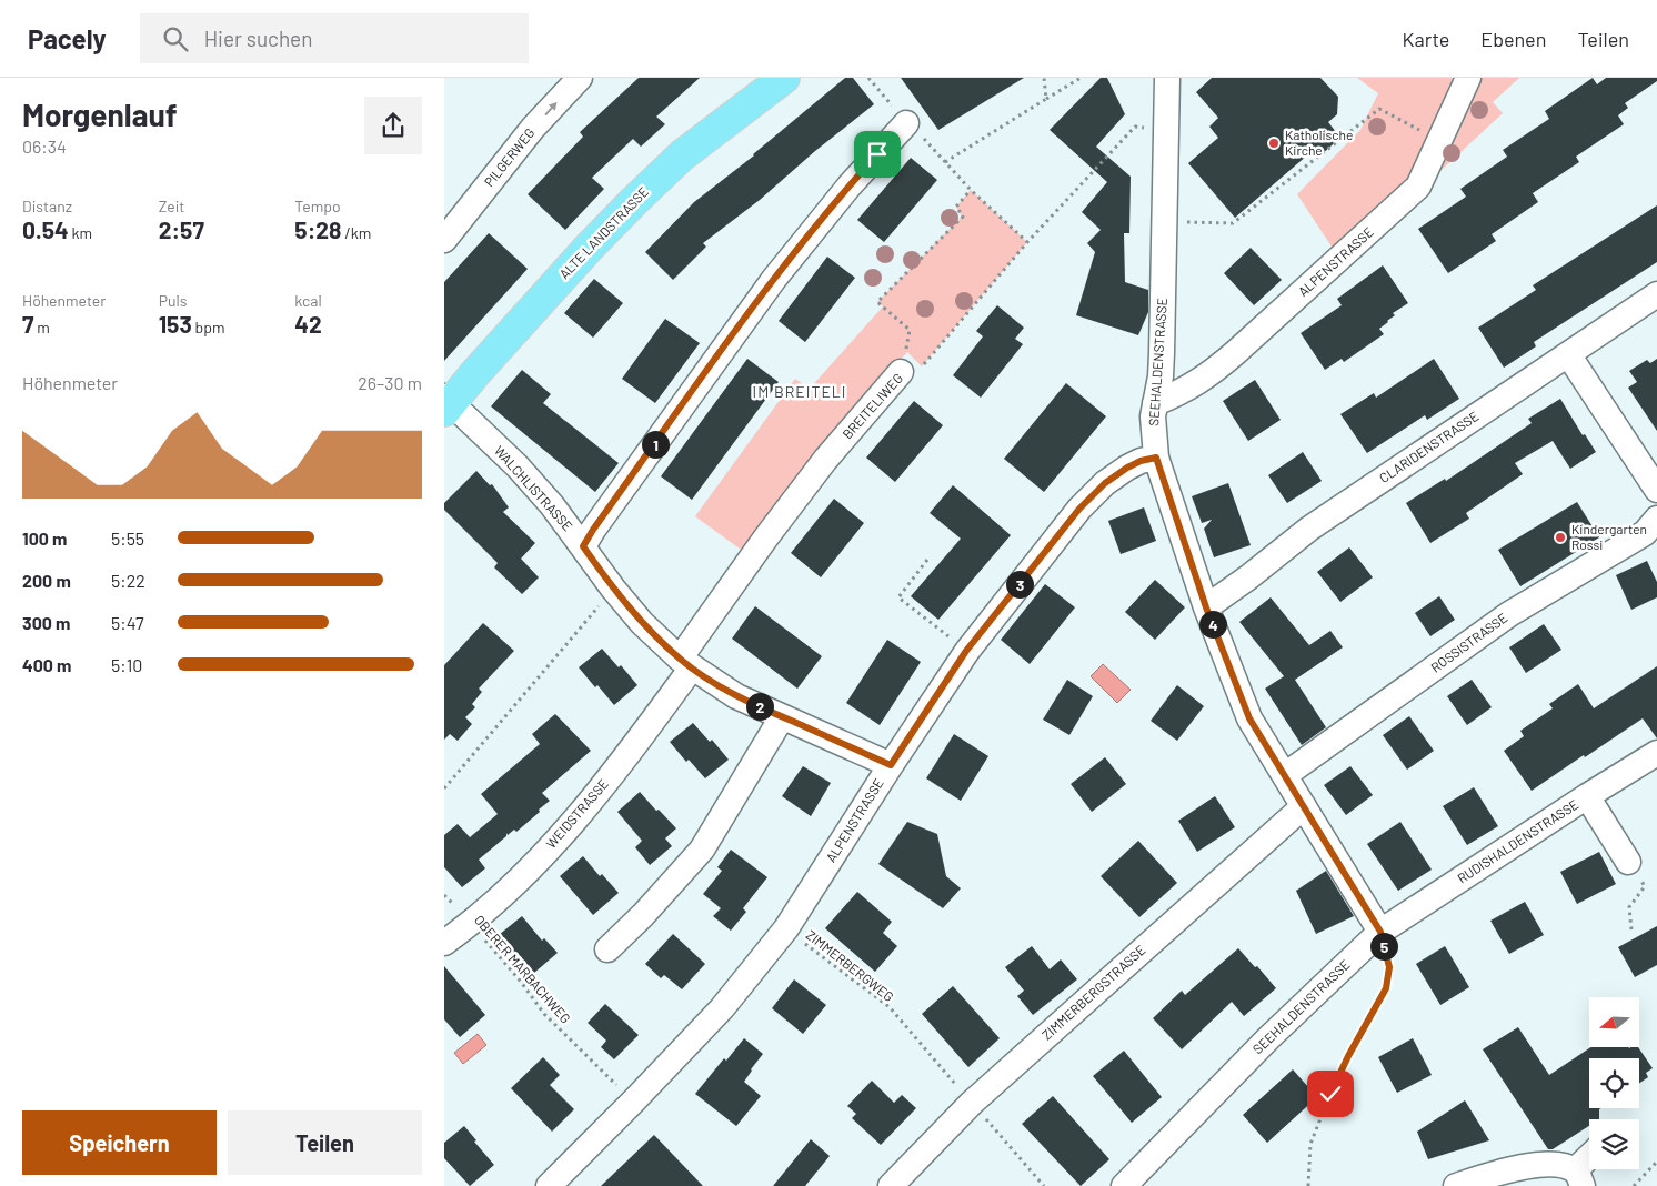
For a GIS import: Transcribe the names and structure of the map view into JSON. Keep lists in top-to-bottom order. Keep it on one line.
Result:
{"streets":{"main road":["ALTE LANDSTRASSE"],"street":["PILGERWEG","ALPENSTRASSE","SEEHALDENSTRASSE","BREITELIWEG","CLARIDENSTRASSE","WALCHLISTRASSE","ROSSISTRASSE","WEIDSTRASSE","RUDISHALDENSTRASSE","ZIMMERBERGSTRASSE"],"path":["ZIMMERBERGWEG","OBERER MARBACHWEG"]},"crossings":[["ALTE LANDSTRASSE","WALCHLISTRASSE"],["ALPENSTRASSE","SEEHALDENSTRASSE"],["ALPENSTRASSE","WALCHLISTRASSE"],["ALPENSTRASSE","ZIMMERBERGWEG"],["ALPENSTRASSE","OBERER MARBACHWEG"],["SEEHALDENSTRASSE","BREITELIWEG"],["SEEHALDENSTRASSE","CLARIDENSTRASSE"],["SEEHALDENSTRASSE","ROSSISTRASSE"],["SEEHALDENSTRASSE","RUDISHALDENSTRASSE"],["SEEHALDENSTRASSE","ZIMMERBERGSTRASSE"],["BREITELIWEG","WALCHLISTRASSE"],["BREITELIWEG","WEIDSTRASSE"],["WALCHLISTRASSE","WEIDSTRASSE"],["WEIDSTRASSE","OBERER MARBACHWEG"]],"one_way":["PILGERWEG"],"districts":["IM BREITELI"],"places":["Katholische Kirche","Kindergarten Rossi"],"north":"left","page":{"header":"Pacely","search":"Hier suchen","nav":["Karte","Ebenen","Teilen"],"heading":["Morgenlauf","06:34"],"stats":[["Distanz","0.54 km"],["Zeit","2:57"],["Tempo","5:28 /km"],["Höhenmeter","7 m"],["Puls","153 bpm"],["kcal","42"]],"chart":["Höhenmeter","26–30 m"],"pins":["1","3","4","2","5"],"list":[{"name":"100 m","note":"5:55"},{"name":"200 m","note":"5:22"},{"name":"300 m","note":"5:47"},{"name":"400 m","note":"5:10"}],"buttons":["Speichern","Teilen"]}}
